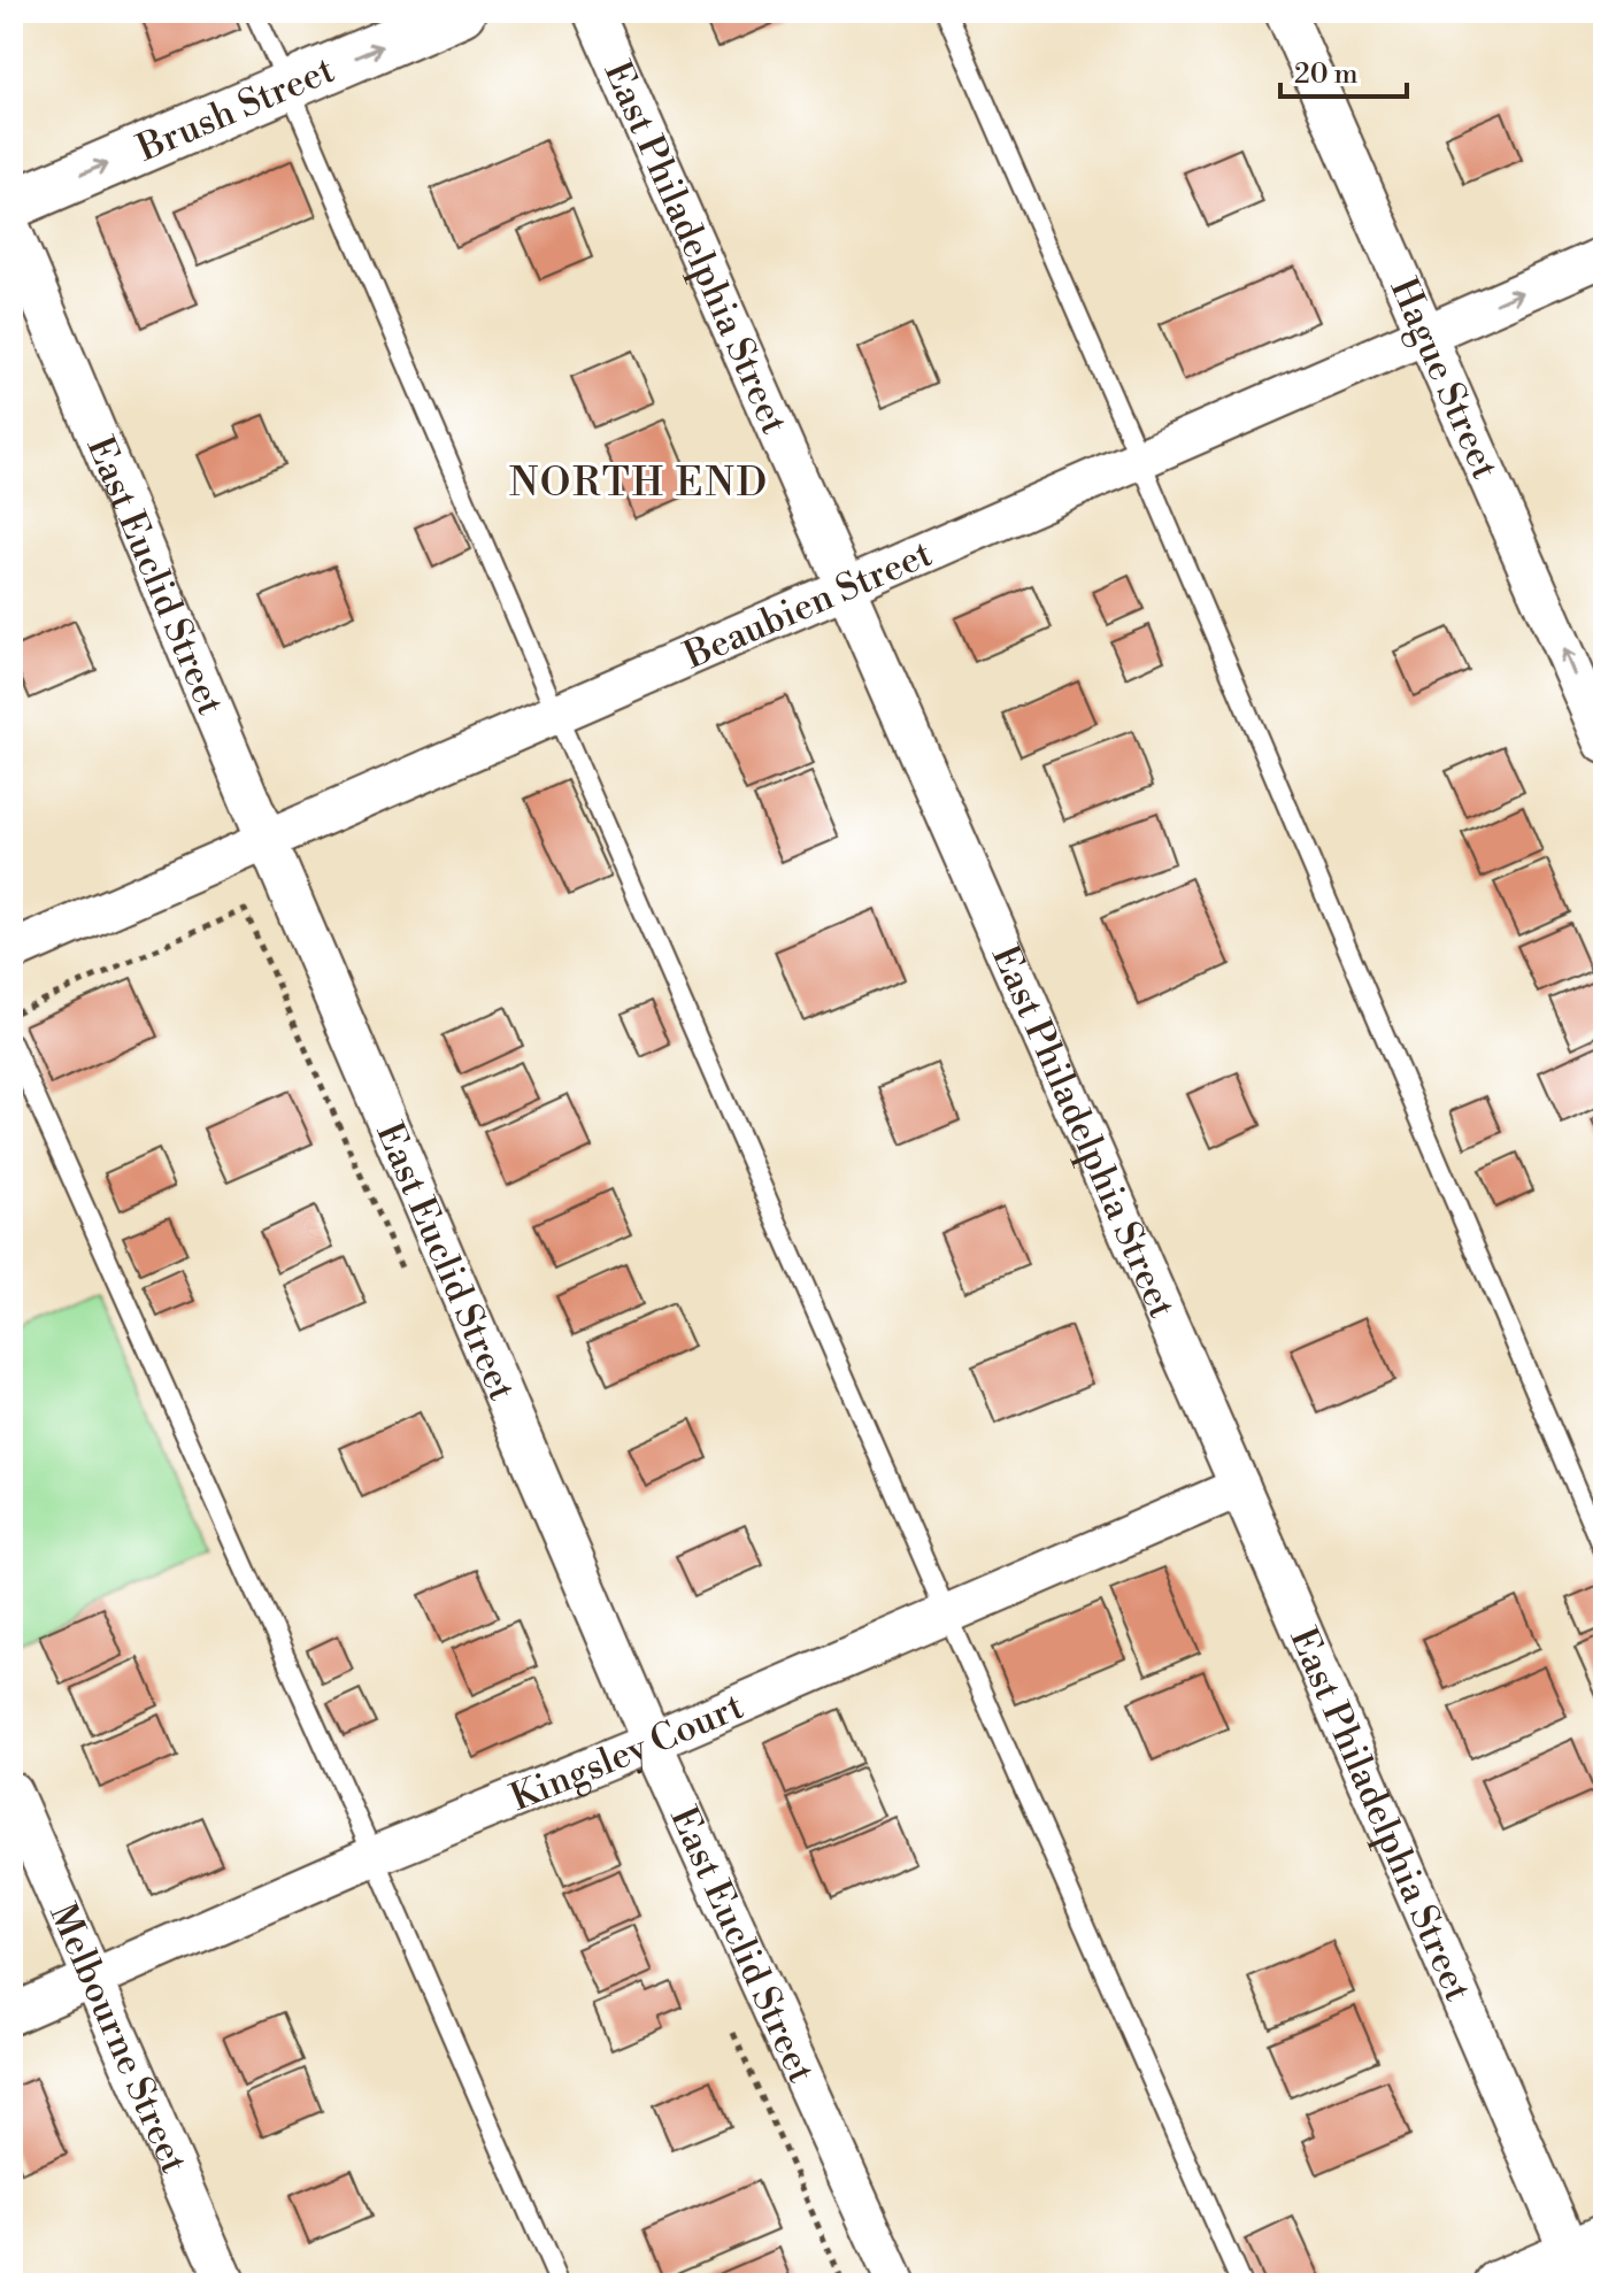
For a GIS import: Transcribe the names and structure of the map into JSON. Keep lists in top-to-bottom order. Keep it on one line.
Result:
{"streets":{"street":["Brush Street","East Philadelphia Street","Hague Street","East Euclid Street","Beaubien Street","Kingsley Court","Melbourne Street"]},"crossings":[["East Philadelphia Street","Beaubien Street"],["East Philadelphia Street","Kingsley Court"],["Hague Street","Beaubien Street"],["East Euclid Street","Beaubien Street"],["East Euclid Street","Kingsley Court"],["Kingsley Court","Melbourne Street"]],"one_way":["Brush Street","Hague Street"],"districts":["NORTH END"],"scale_bar":"20 m"}
